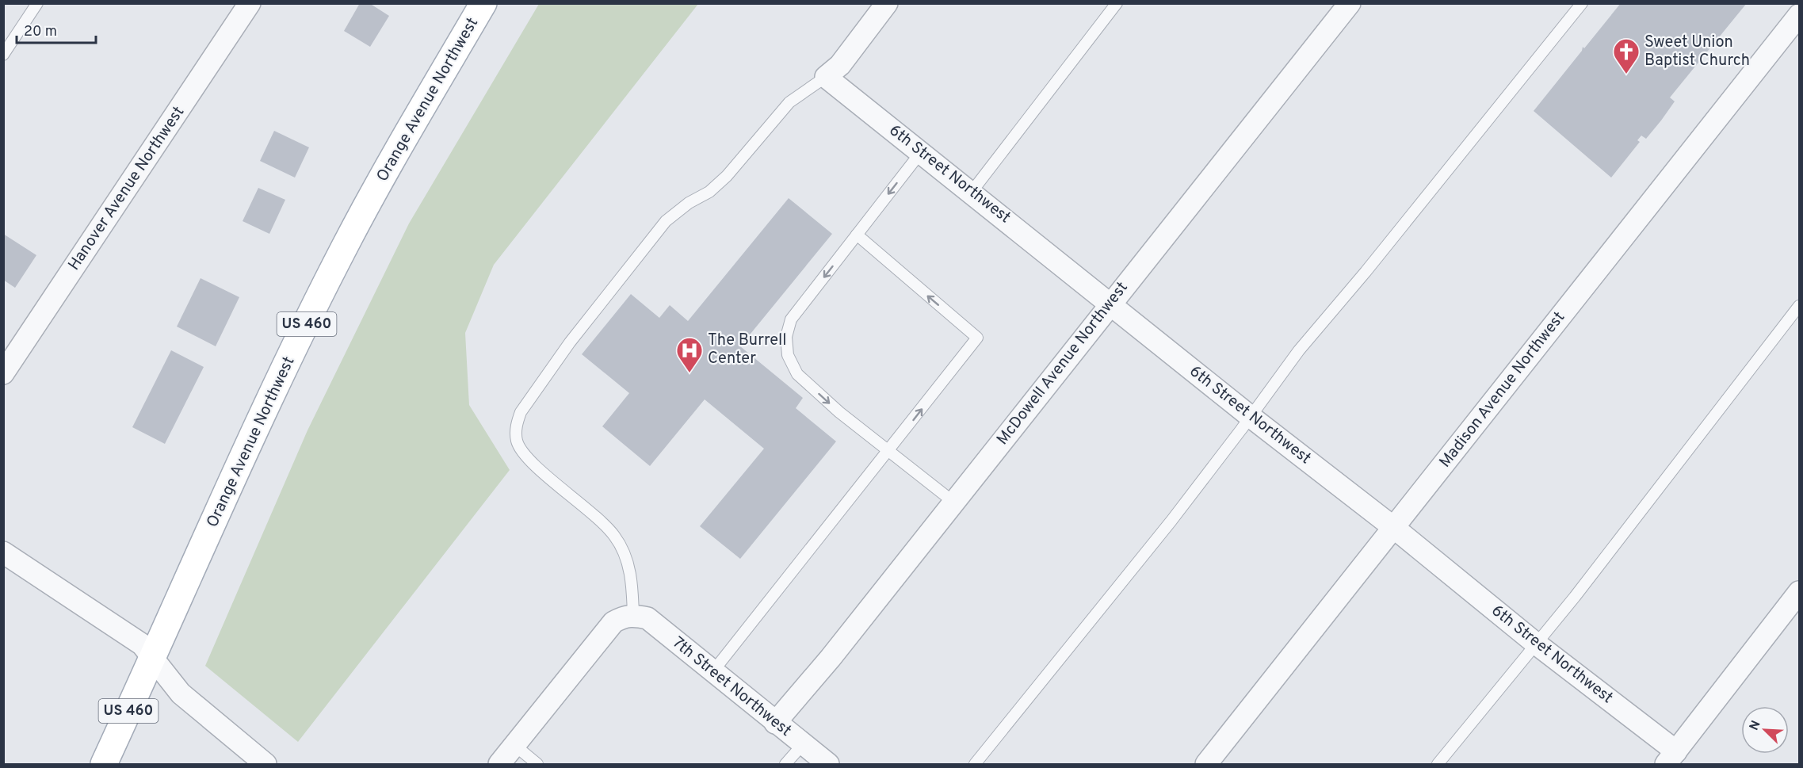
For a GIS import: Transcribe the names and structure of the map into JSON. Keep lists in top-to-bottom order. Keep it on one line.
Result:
{"streets":{"main road":["Orange Avenue Northwest","US 460"],"street":["6th Street Northwest","Hanover Avenue Northwest","McDowell Avenue Northwest","Madison Avenue Northwest","7th Street Northwest"]},"crossings":[["6th Street Northwest","McDowell Avenue Northwest"],["6th Street Northwest","Madison Avenue Northwest"],["McDowell Avenue Northwest","7th Street Northwest"]],"places":{"church":["Sweet Union Baptist Church"],"hospital":["The Burrell Center"]},"scale_bar":"20 m","north":"top left"}
